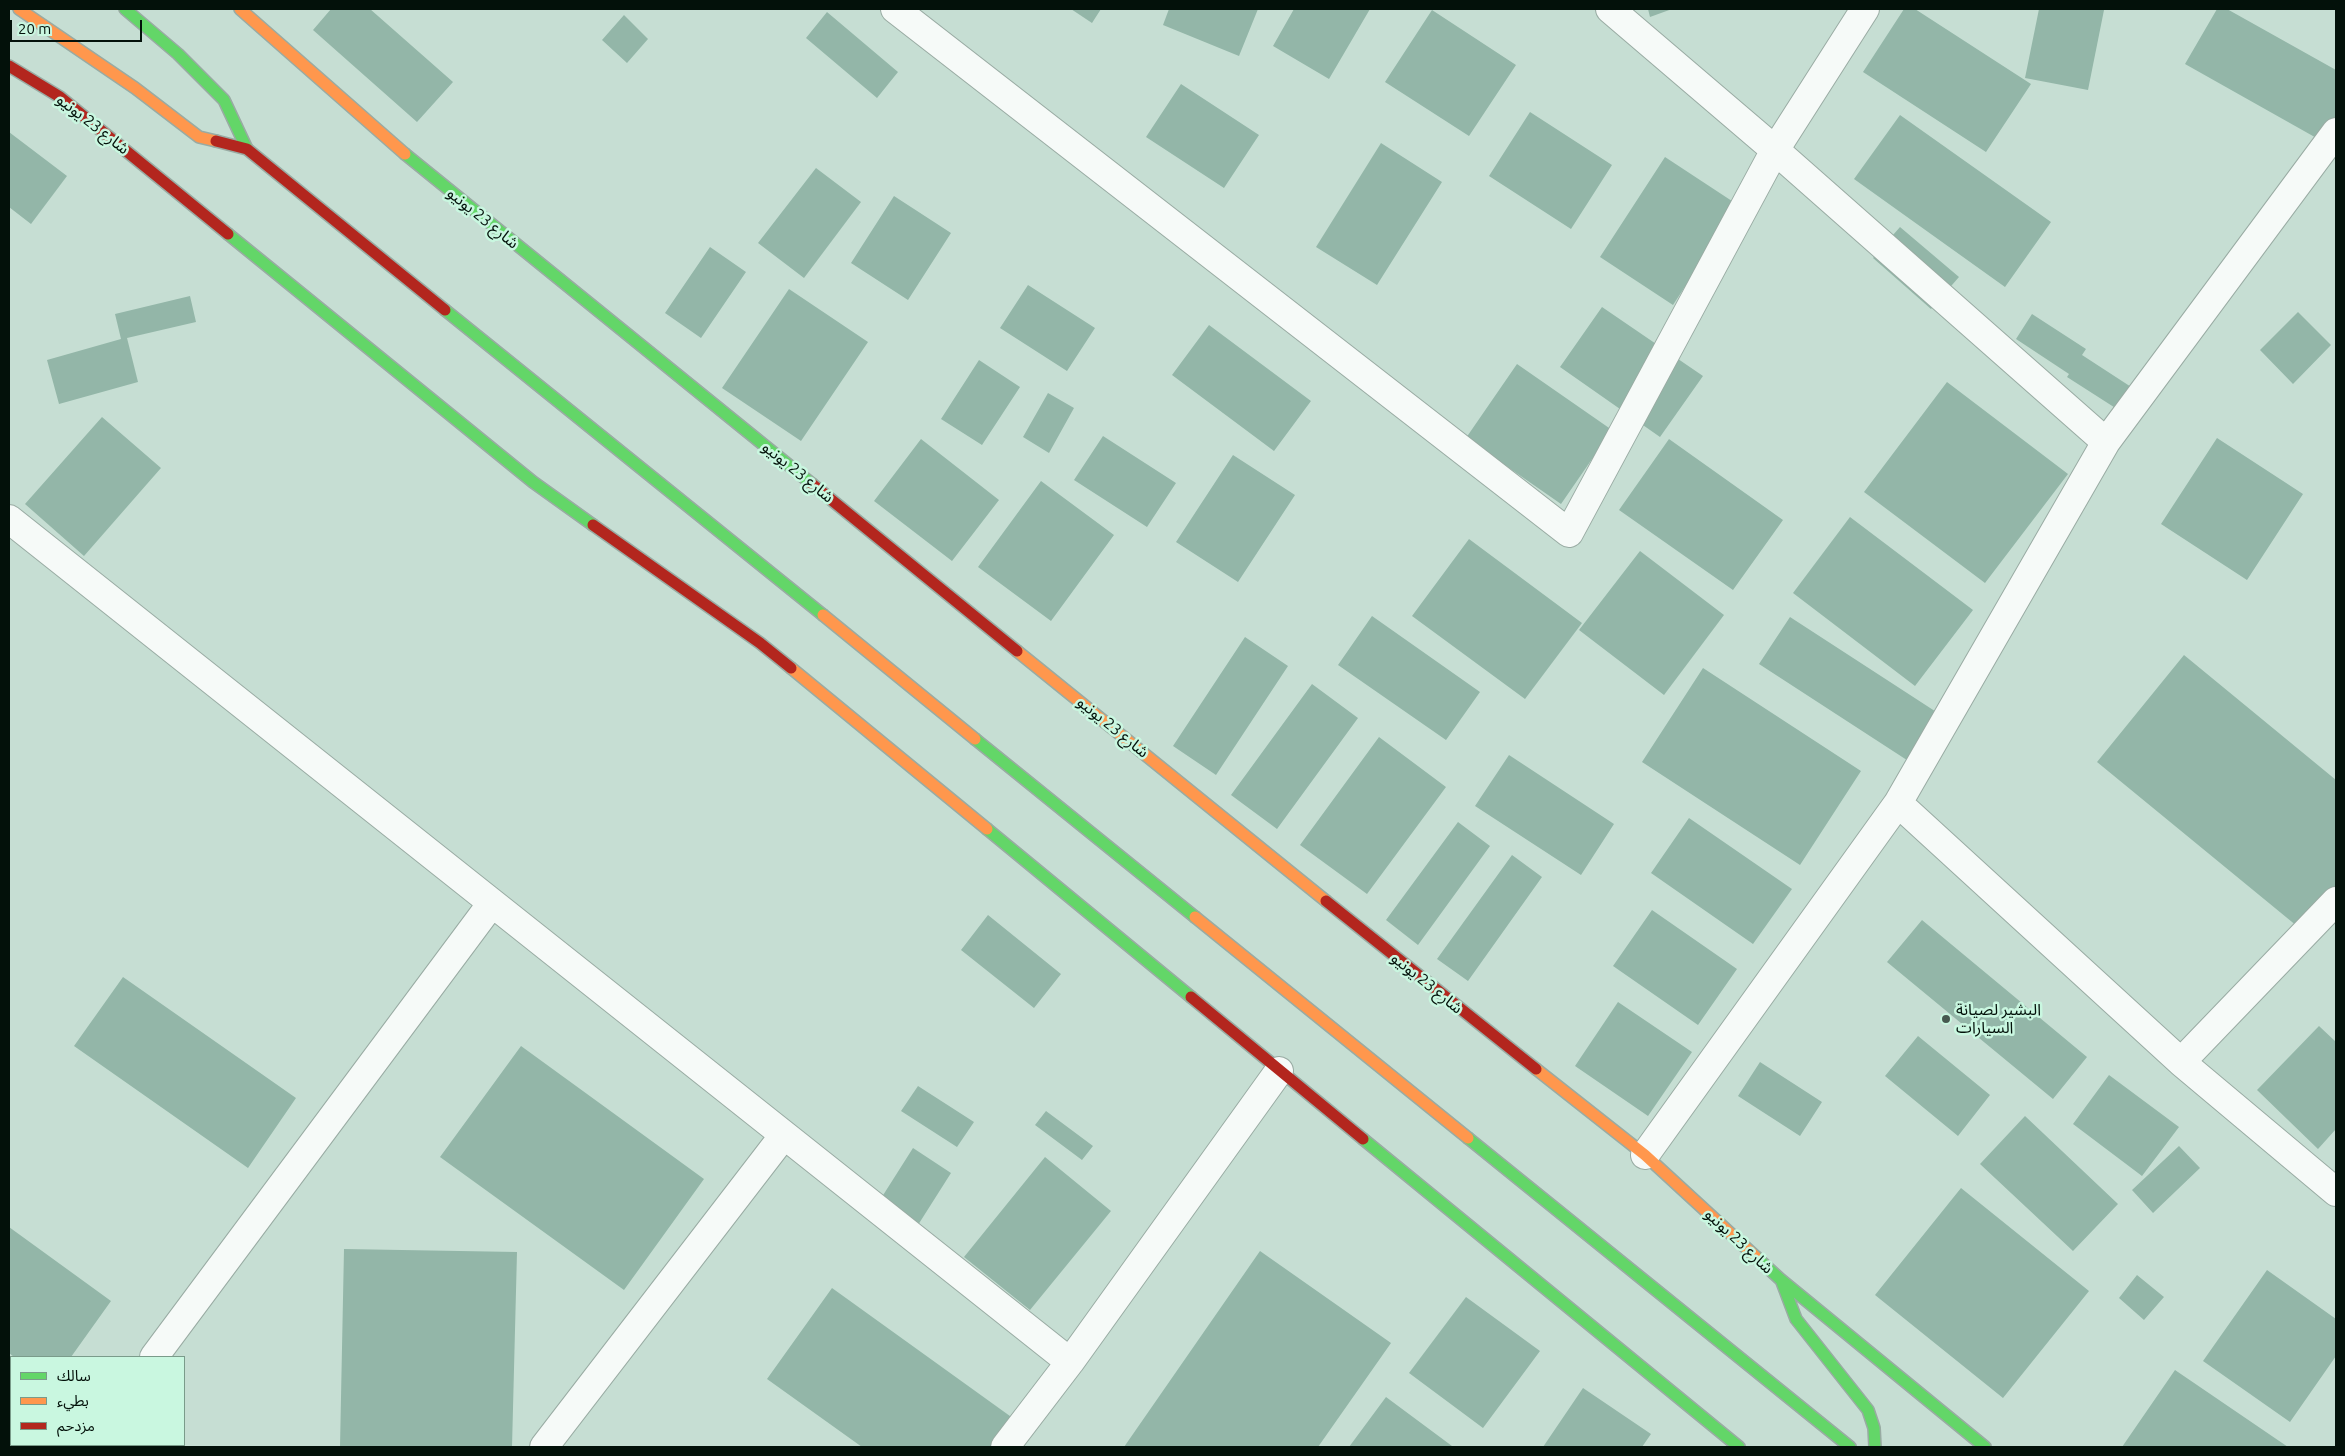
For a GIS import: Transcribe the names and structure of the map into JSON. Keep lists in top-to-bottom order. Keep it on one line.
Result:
{"streets":{"street":["شارع 23 يونيو"]},"places":["البشير لصيانة السيارات"],"legend":["سالك","بطيء","مزدحم"],"scale_bar":"20 m"}
